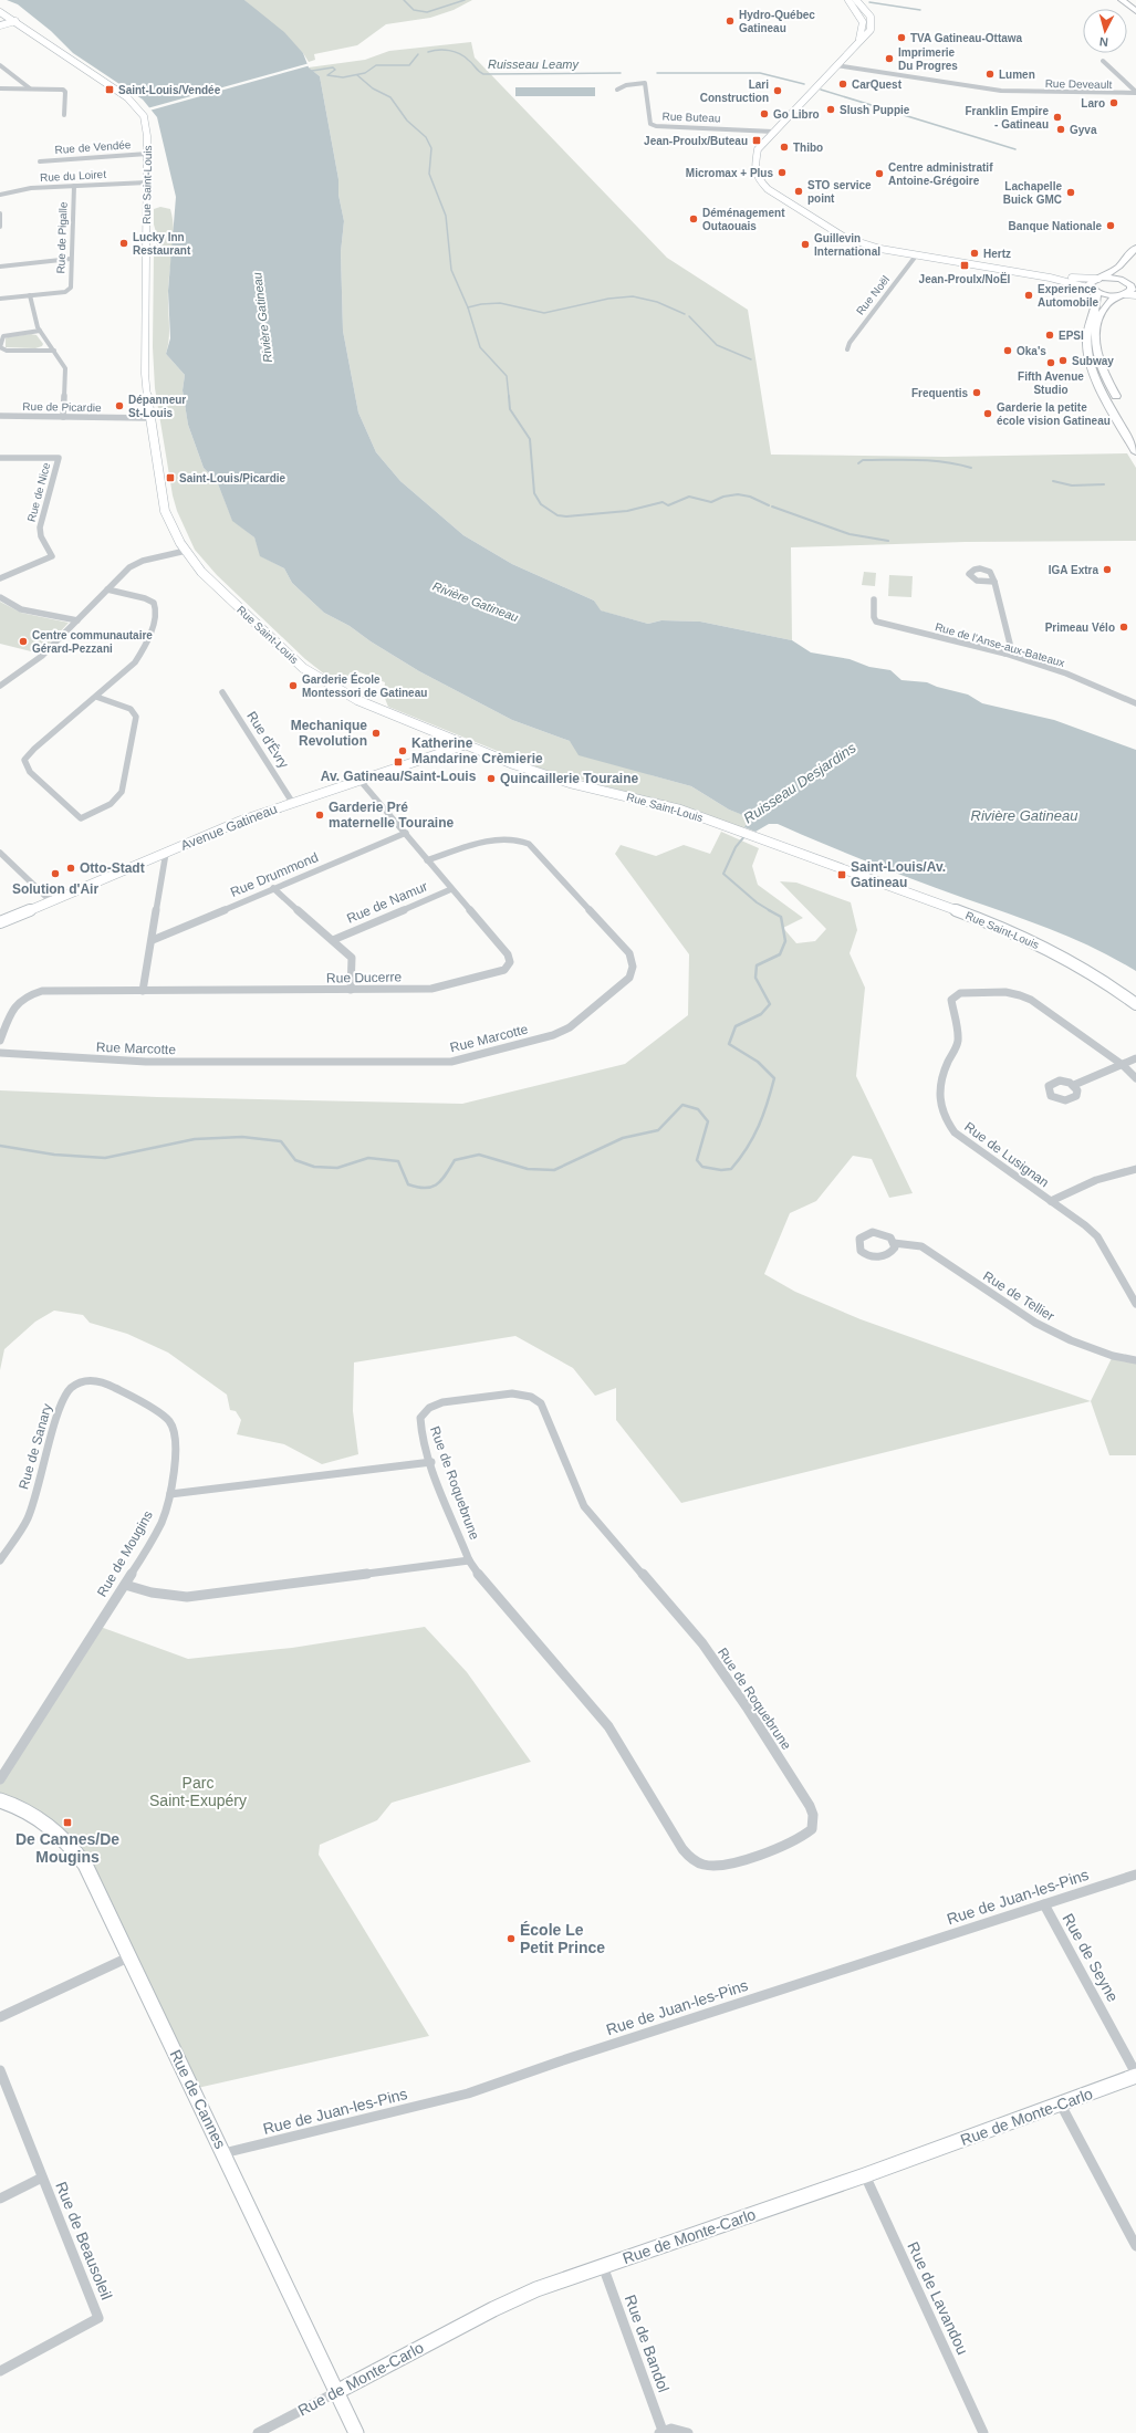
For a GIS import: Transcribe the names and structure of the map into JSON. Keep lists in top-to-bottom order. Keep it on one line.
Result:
{"streets":{"street":["Rue Deveault","Rue Buteau","Rue de Vendée","Rue du Loiret","Rue Saint-Louis","Rue de Pigalle","Rue Noël","Rue de Picardie","Rue de Nice","Rue de l'Anse-aux-Bateaux","Rue d'Évry","Avenue Gatineau","Rue Drummond","Rue de Namur","Rue Ducerre","Rue Marcotte","Rue de Lusignan","Rue de Tellier","Rue de Sanary","Rue de Roquebrune","Rue de Mougins","Rue de Juan-les-Pins","Rue de Seyne","Rue de Cannes","Rue de Monte-Carlo","Rue de Beausoleil","Rue de Lavandou","Rue de Bandol"]},"crossings":[["Rue de Vendée","Rue Saint-Louis"],["Rue du Loiret","Rue Saint-Louis"],["Rue du Loiret","Rue de Pigalle"],["Rue Saint-Louis","Rue de Picardie"],["Rue Saint-Louis","Avenue Gatineau"],["Rue d'Évry","Avenue Gatineau"],["Avenue Gatineau","Rue Ducerre"],["Rue Drummond","Rue Ducerre"],["Rue de Namur","Rue Ducerre"],["Rue Ducerre","Rue Marcotte"],["Rue de Sanary","Rue de Mougins"],["Rue de Roquebrune","Rue de Mougins"],["Rue de Juan-les-Pins","Rue de Seyne"],["Rue de Juan-les-Pins","Rue de Cannes"],["Rue de Seyne","Rue de Monte-Carlo"],["Rue de Cannes","Rue de Monte-Carlo"],["Rue de Monte-Carlo","Rue de Lavandou"],["Rue de Monte-Carlo","Rue de Bandol"]],"water":["Ruisseau Leamy","Rivière Gatineau","Ruisseau Desjardins"],"parks":["Parc Saint-Exupéry"],"places":{"other":["Hydro-Québec Gatineau","TVA Gatineau-Ottawa","Imprimerie Du Progres","Lumen","CarQuest","Lari Construction","Laro","Slush Puppie","Go Libro","Franklin Empire - Gatineau","Gyva","Thibo","Micromax + Plus","Centre administratif Antoine-Grégoire","STO service point","Lachapelle Buick GMC","Déménagement Outaouais","Banque Nationale","Lucky Inn Restaurant","Guillevin International","Hertz","Experience Automobile","EPSI","Oka's","Subway","Fifth Avenue Studio","Frequentis","Dépanneur St-Louis","Garderie la petite école vision Gatineau","IGA Extra","Primeau Vélo","Centre communautaire Gérard-Pezzani","Garderie École Montessori de Gatineau","Mechanique Revolution","Katherine Mandarine Crèmierie","Quincaillerie Touraine","Garderie Pré maternelle Touraine","Otto-Stadt","Solution d'Air","École Le Petit Prince"],"transit":["Saint-Louis/Vendée","Jean-Proulx/Buteau","Jean-Proulx/NoËl","Saint-Louis/Picardie","Av. Gatineau/Saint-Louis","Saint-Louis/Av. Gatineau","De Cannes/De Mougins"]},"north":"bottom"}
